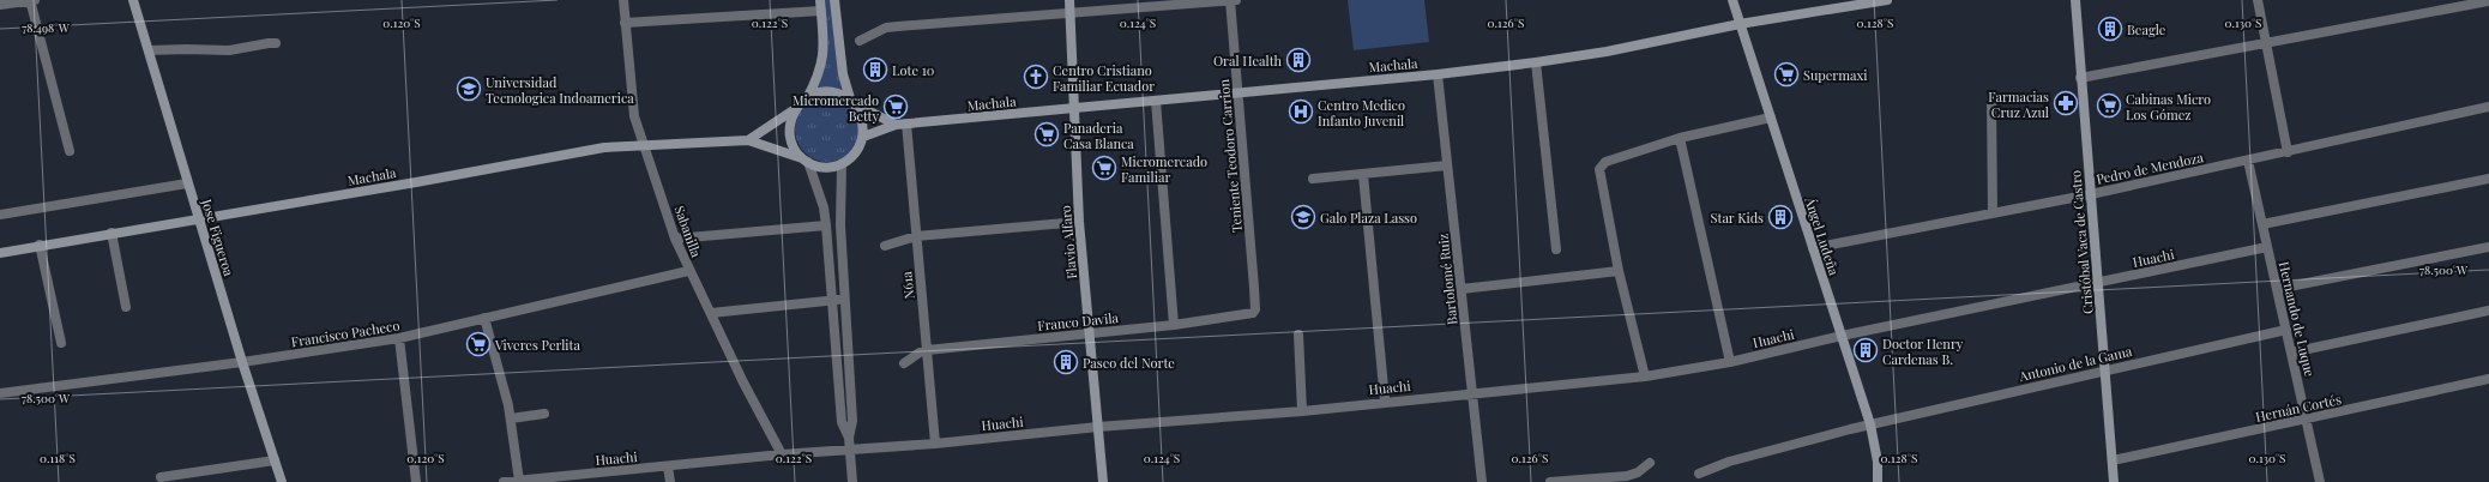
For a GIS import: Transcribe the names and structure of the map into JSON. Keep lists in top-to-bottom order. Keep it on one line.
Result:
{"streets":{"main road":["Machala","Ángel Ludeña","Jose Figueroa","Flavio Alfaro","Cristóbal Vaca de Castro"],"street":["Teniente Teodoro Carrion","Pedro de Mendoza","Sabanilla","Huachi","Bartolomé Ruiz","N61a","Hernando de Luque","Franco Davila","Francisco Pacheco","Antonio de la Gama","Hernán Cortés"]},"crossings":[["Machala","Teniente Teodoro Carrion"],["Machala","Sabanilla"],["Machala","Ángel Ludeña"],["Machala","Jose Figueroa"],["Machala","Flavio Alfaro"],["Machala","Bartolomé Ruiz"],["Machala","N61a"],["Teniente Teodoro Carrion","Franco Davila"],["Pedro de Mendoza","Ángel Ludeña"],["Pedro de Mendoza","Cristóbal Vaca de Castro"],["Pedro de Mendoza","Hernando de Luque"],["Sabanilla","Huachi"],["Sabanilla","Francisco Pacheco"],["Ángel Ludeña","Huachi"],["Ángel Ludeña","Antonio de la Gama"],["Jose Figueroa","Francisco Pacheco"],["Flavio Alfaro","Huachi"],["Flavio Alfaro","Franco Davila"],["Cristóbal Vaca de Castro","Huachi"],["Cristóbal Vaca de Castro","Antonio de la Gama"],["Cristóbal Vaca de Castro","Hernán Cortés"],["Huachi","Bartolomé Ruiz"],["Huachi","N61a"],["Huachi","Hernando de Luque"],["N61a","Franco Davila"],["Hernando de Luque","Antonio de la Gama"],["Hernando de Luque","Hernán Cortés"]],"places":{"building":["Beagle","Oral Health","Lote 10","Star Kids","Doctor Henry Cardenas B.","Paseo del Norte"],"supermarket":["Supermaxi","Cabinas Micro Los Gómez","Micromercado Betty","Panaderia Casa Blanca","Micromercado Familiar","Viveres Perlita"],"church":["Centro Cristiano Familiar Ecuador"],"school or university":["Universidad Tecnologica Indoamerica","Galo Plaza Lasso"],"pharmacy":["Farmacias Cruz Azul"],"hospital":["Centro Medico Infanto Juvenil"]},"coordinates":["0.120°S","0.122°S","0.124°S","0.126°S","0.128°S","0.130°S","78.498°W","78.500°W","0.118°S"]}
